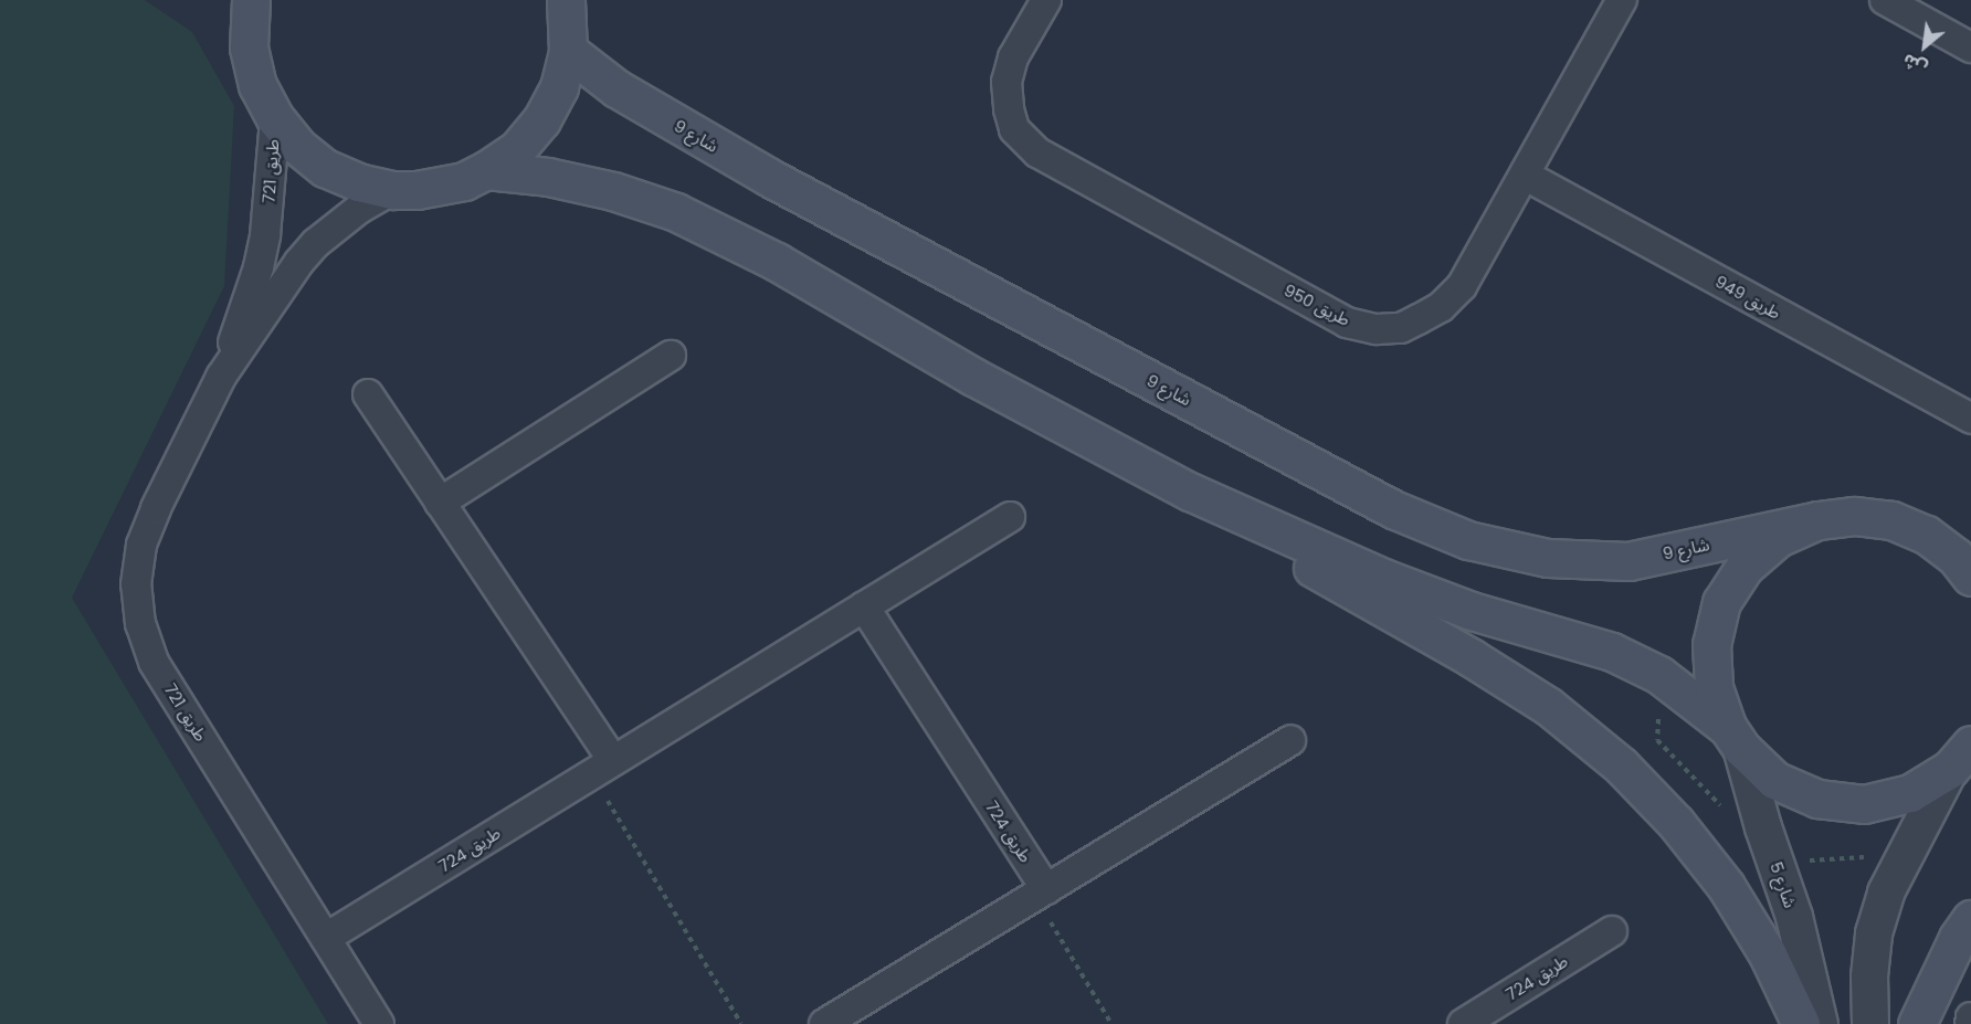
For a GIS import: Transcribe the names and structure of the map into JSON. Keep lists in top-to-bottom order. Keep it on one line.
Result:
{"streets":{"main road":["شارع 9"],"street":["طريق 721","طريق 949","طريق 950","طريق 724","شارع 5"]},"crossings":[["طريق 721","طريق 724"],["طريق 949","طريق 950"]],"north":"bottom left"}
